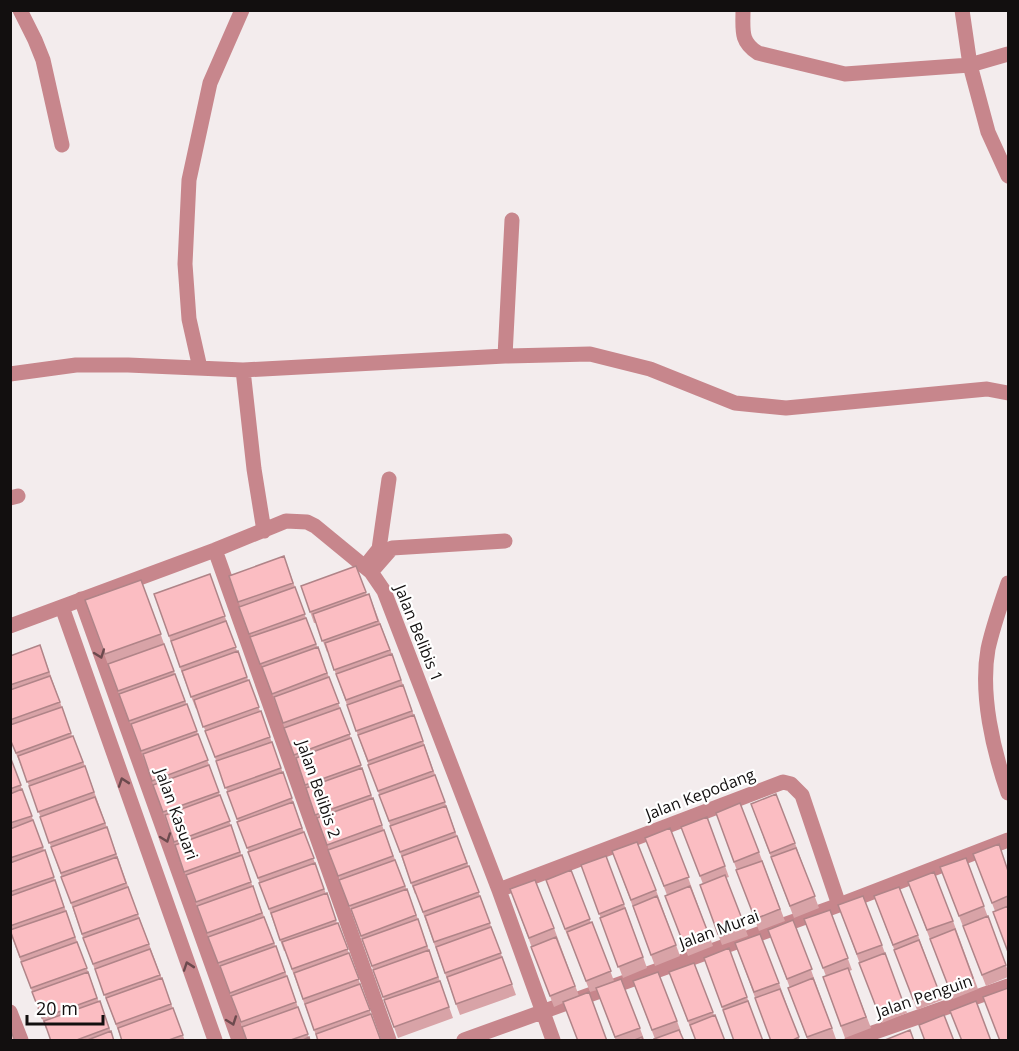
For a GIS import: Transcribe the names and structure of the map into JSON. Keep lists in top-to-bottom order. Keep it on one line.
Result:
{"streets":{"street":["Jalan Belibis 1","Jalan Belibis 2","Jalan Kepodang","Jalan Kasuari","Jalan Murai","Jalan Penguin"]},"crossings":[["Jalan Belibis 1","Jalan Belibis 2"],["Jalan Belibis 1","Jalan Kepodang"],["Jalan Belibis 1","Jalan Kasuari"],["Jalan Belibis 1","Jalan Murai"],["Jalan Kepodang","Jalan Murai"]],"scale_bar":"20 m"}
